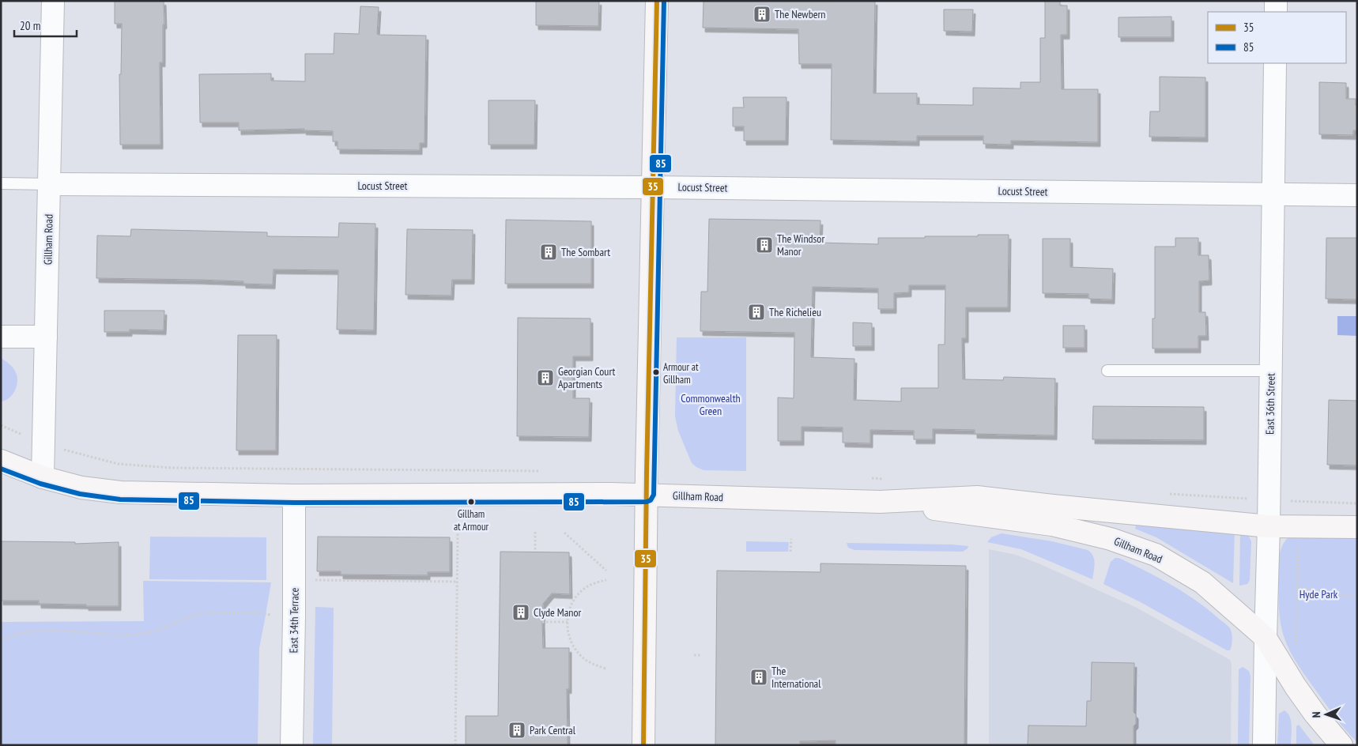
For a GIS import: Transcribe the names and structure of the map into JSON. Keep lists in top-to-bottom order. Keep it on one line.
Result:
{"streets":{"main road":["Gillham Road"],"street":["Locust Street","East 36th Street","East 34th Terrace"]},"crossings":[["Locust Street","Gillham Road"],["Locust Street","East 36th Street"],["Gillham Road","East 36th Street"],["Gillham Road","East 34th Terrace"]],"parks":["Commonwealth Green","Hyde Park"],"places":{"building":["The Newbern","The Windsor Manor","The Sombart","The Richelieu","Georgian Court Apartments","Clyde Manor","The International","Park Central"],"other":["Armour at Gillham","Gillham at Armour"]},"lines":["transit line 35","transit line 85"],"legend":["35","85"],"scale_bar":"20 m","north":"left"}
